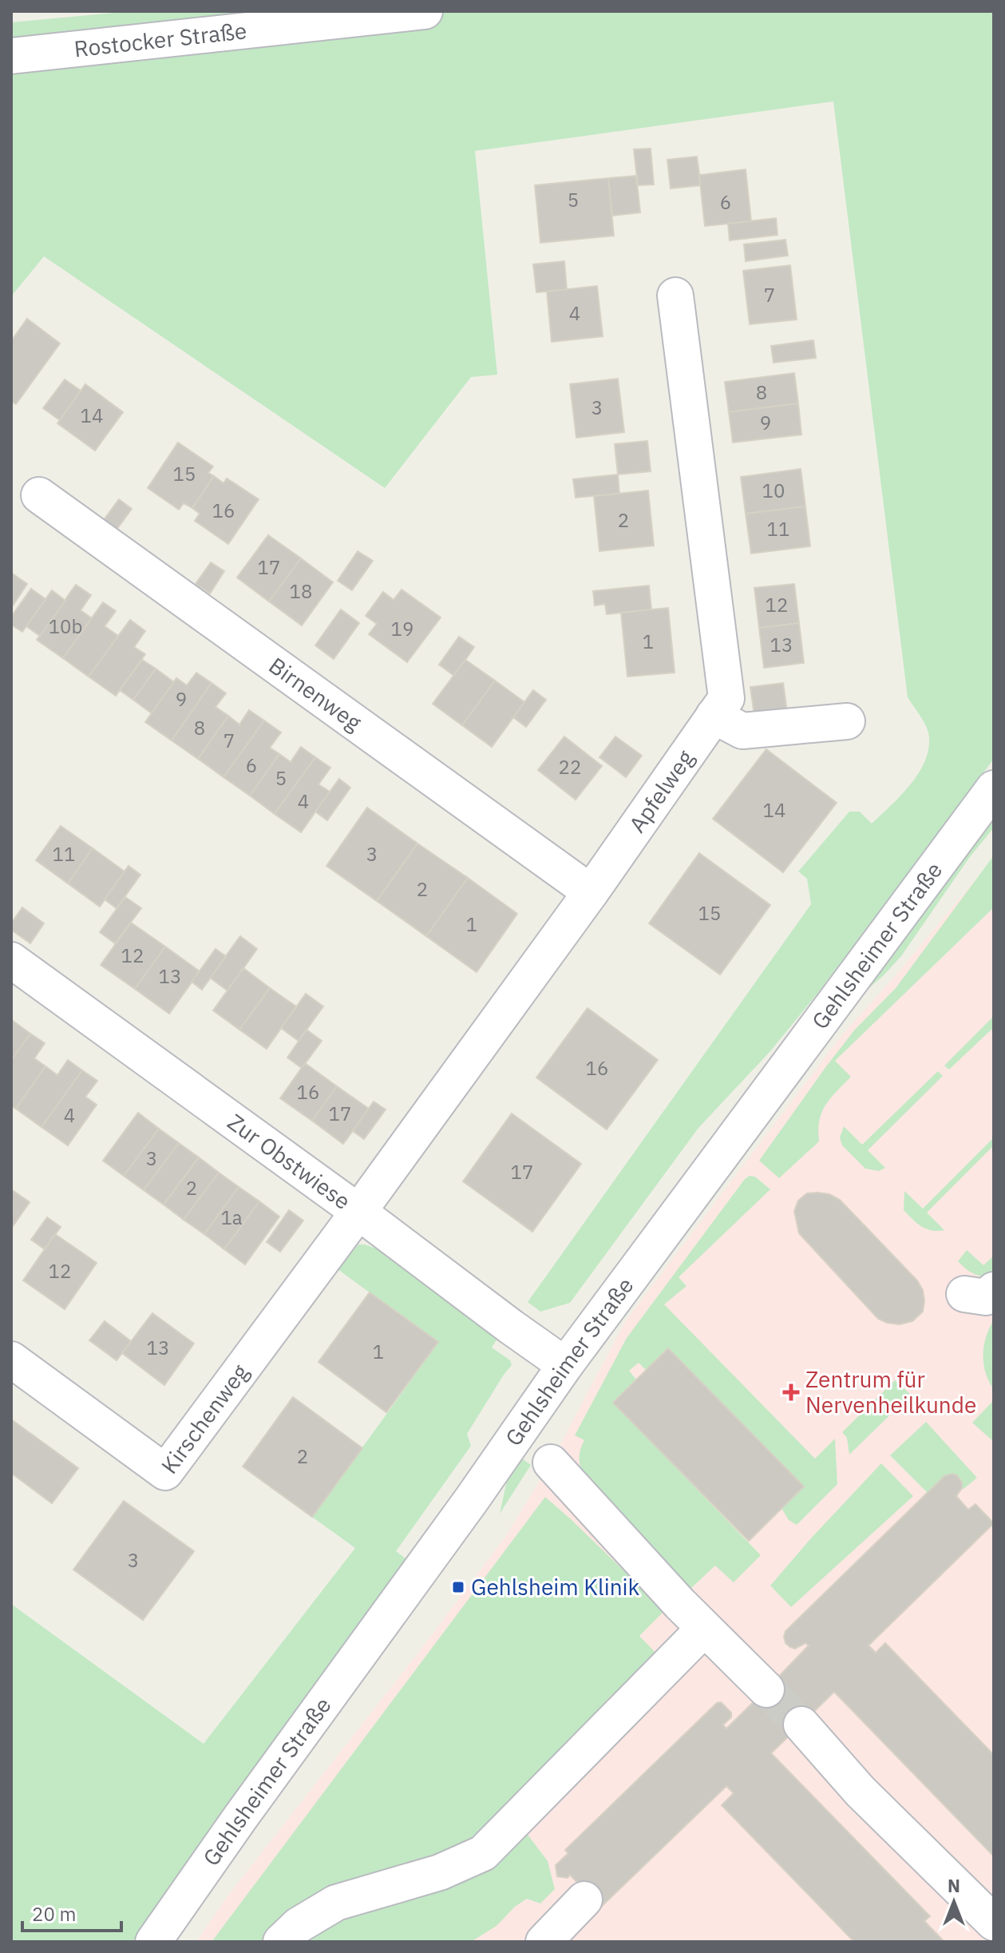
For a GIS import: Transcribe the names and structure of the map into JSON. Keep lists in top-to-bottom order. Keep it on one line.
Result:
{"streets":{"street":["Rostocker Straße","Birnenweg","Apfelweg","Gehlsheimer Straße","Zur Obstwiese","Kirschenweg"]},"crossings":[["Birnenweg","Apfelweg"],["Apfelweg","Zur Obstwiese"],["Apfelweg","Kirschenweg"],["Gehlsheimer Straße","Zur Obstwiese"],["Zur Obstwiese","Kirschenweg"]],"places":{"health":["Zentrum für Nervenheilkunde"],"transit":["Gehlsheim Klinik"]},"house_numbers":["5","6","7","4","8","3","14","9","15","10","16","2","11","17","18","12","10b","19","1","13","9","8","7","6","22","5","4","14","11","3","2","15","1","12","13","16","16","17","4","3","17","2","1a","12","13","1","2","3"],"scale_bar":"20 m","north":"top"}
